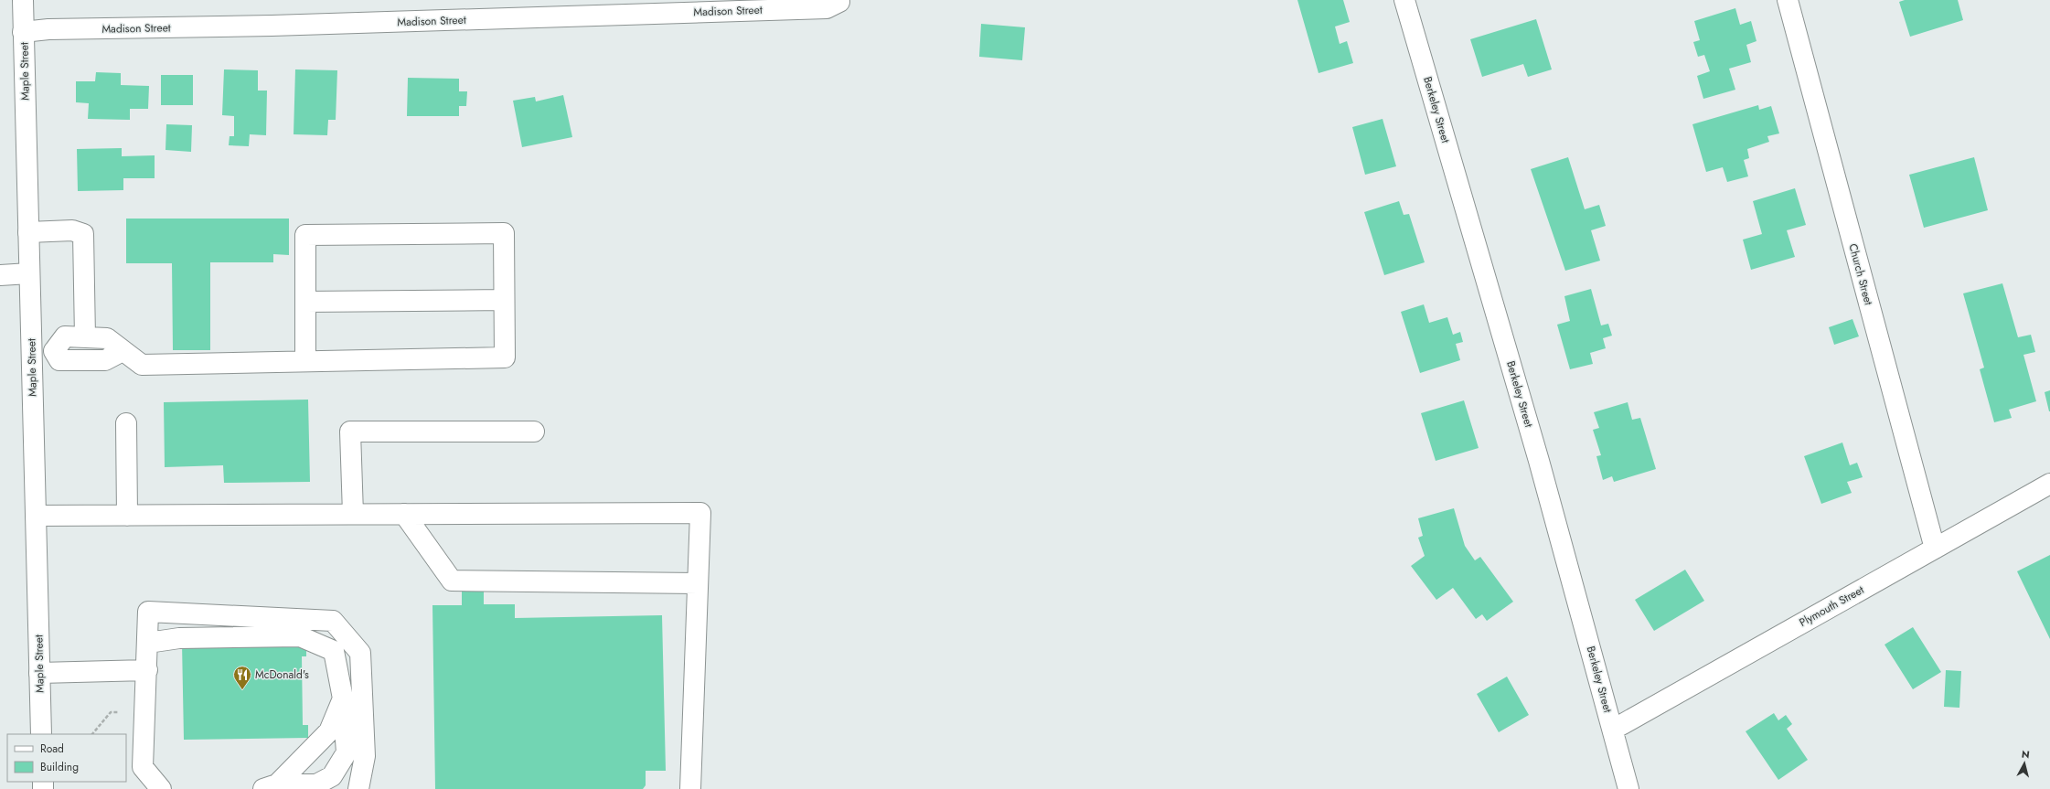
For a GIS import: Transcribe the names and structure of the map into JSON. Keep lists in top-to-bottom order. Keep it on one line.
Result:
{"streets":{"street":["Madison Street","Maple Street","Berkeley Street","Church Street","Plymouth Street"]},"crossings":[["Madison Street","Maple Street"],["Berkeley Street","Plymouth Street"],["Church Street","Plymouth Street"]],"places":{"restaurant":["McDonald's"]},"legend":["Road","Building"],"north":"top"}
